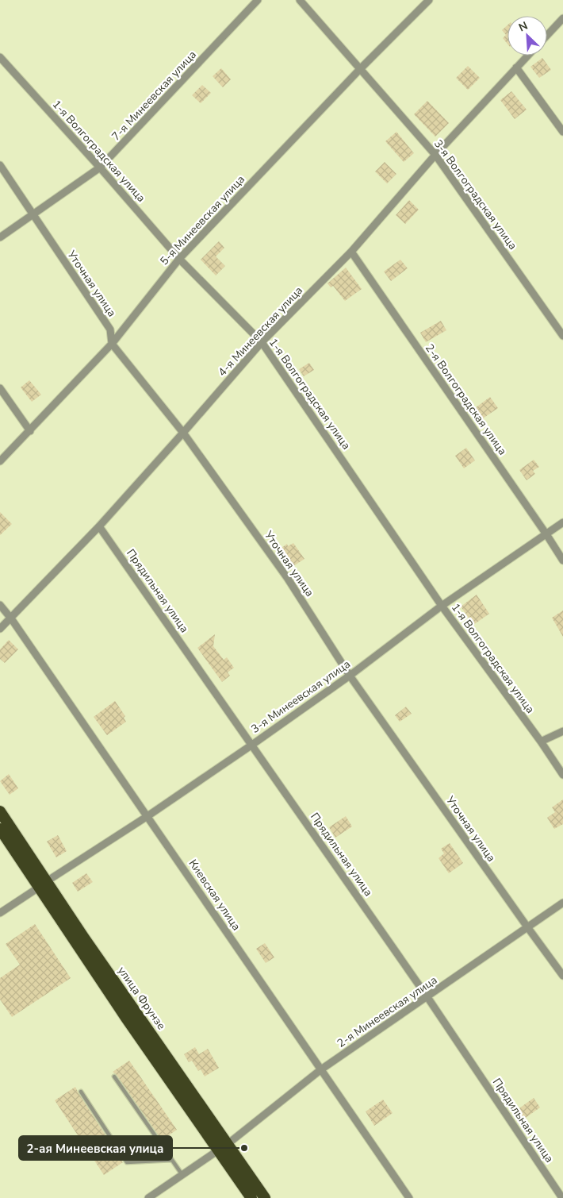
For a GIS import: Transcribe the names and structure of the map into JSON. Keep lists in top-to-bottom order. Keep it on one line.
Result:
{"streets":{"highway":["улица Фрунзе"],"street":["7-я Минеевская улица","1-я Волгоградская улица","3-я Волгоградская улица","5-я Минеевская улица","Уточная улица","4-я Минеевская улица","2-я Волгоградская улица","Прядильная улица","3-я Минеевская улица","Киевская улица","2-я Минеевская улица"]},"crossings":[["7-я Минеевская улица","1-я Волгоградская улица"],["7-я Минеевская улица","Уточная улица"],["1-я Волгоградская улица","5-я Минеевская улица"],["1-я Волгоградская улица","4-я Минеевская улица"],["1-я Волгоградская улица","3-я Минеевская улица"],["3-я Волгоградская улица","5-я Минеевская улица"],["3-я Волгоградская улица","4-я Минеевская улица"],["5-я Минеевская улица","Уточная улица"],["Уточная улица","4-я Минеевская улица"],["Уточная улица","3-я Минеевская улица"],["Уточная улица","2-я Минеевская улица"],["4-я Минеевская улица","2-я Волгоградская улица"],["4-я Минеевская улица","Прядильная улица"],["4-я Минеевская улица","Киевская улица"],["2-я Волгоградская улица","3-я Минеевская улица"],["Прядильная улица","3-я Минеевская улица"],["Прядильная улица","2-я Минеевская улица"],["3-я Минеевская улица","Киевская улица"],["3-я Минеевская улица","улица Фрунзе"],["Киевская улица","2-я Минеевская улица"],["улица Фрунзе","2-я Минеевская улица"]],"places":["2-ая Минеевская улица"],"north":"top left"}
